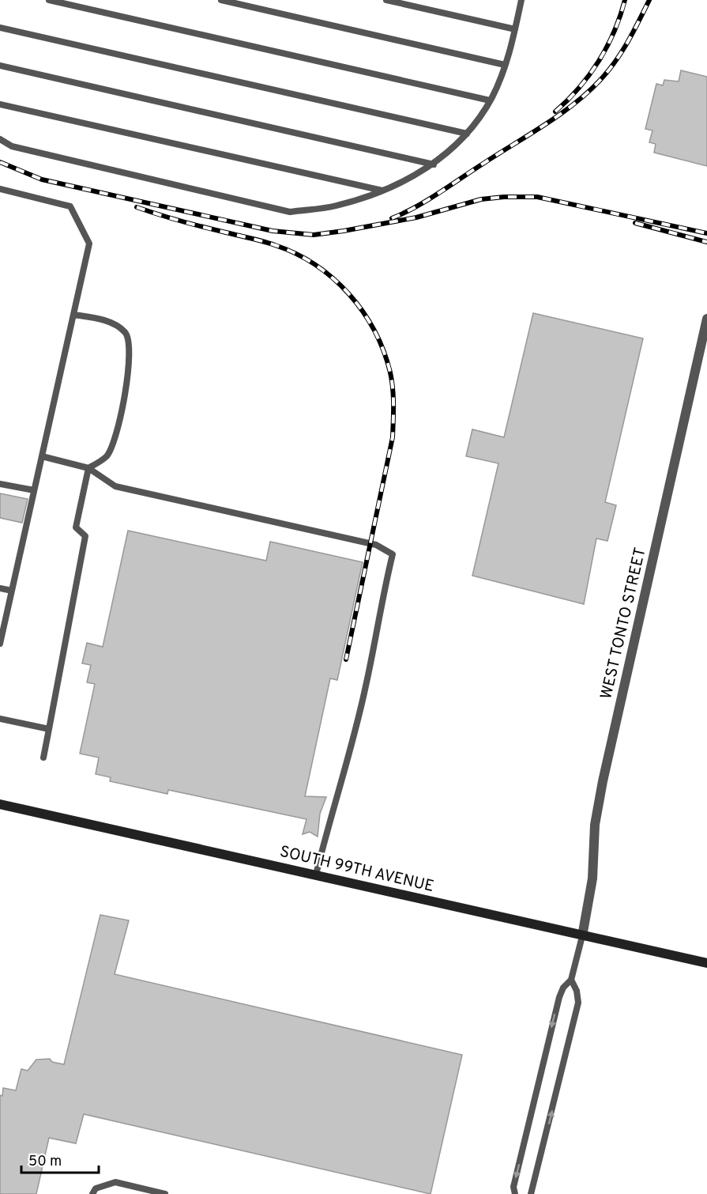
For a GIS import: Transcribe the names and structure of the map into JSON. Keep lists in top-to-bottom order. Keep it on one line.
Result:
{"streets":{"main road":["SOUTH 99TH AVENUE"],"street":["WEST TONTO STREET"]},"crossings":[["WEST TONTO STREET","SOUTH 99TH AVENUE"]],"scale_bar":"50 m"}
